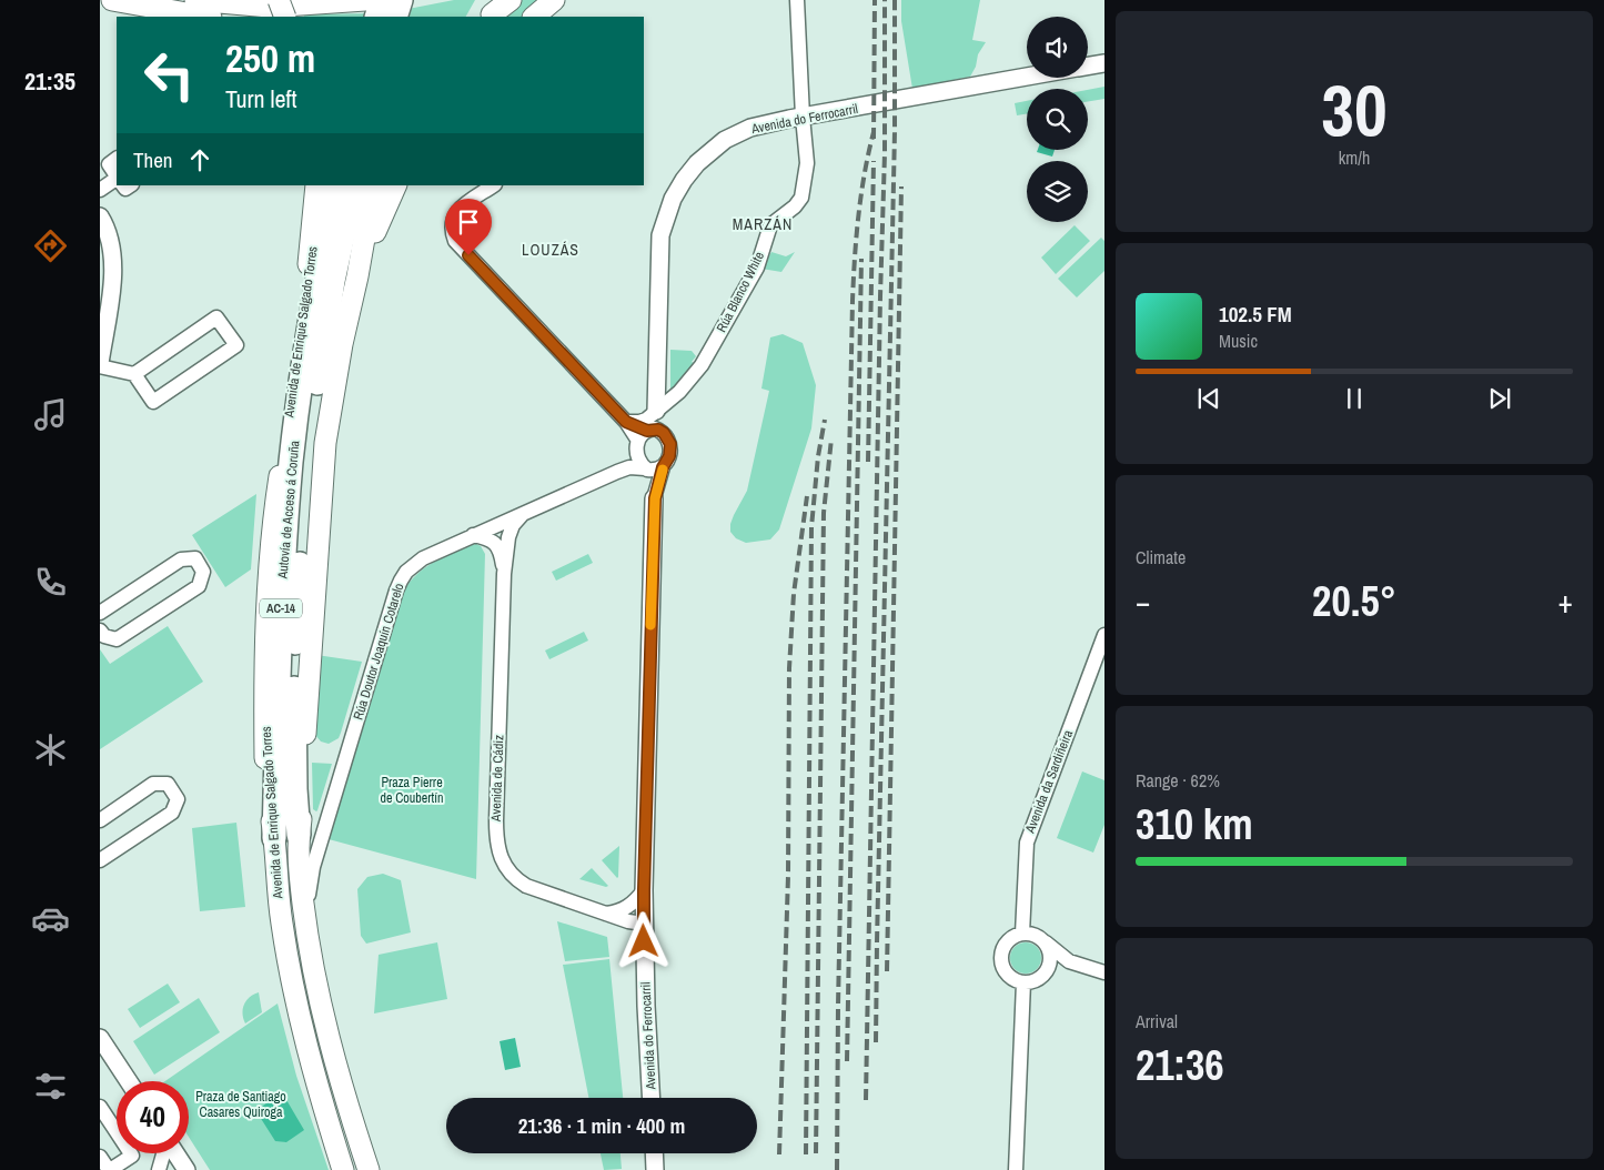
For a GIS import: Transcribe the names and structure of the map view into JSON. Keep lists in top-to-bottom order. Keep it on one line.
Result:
{"streets":{"highway":["Autovía de Acceso á Coruña","AC-14"],"main road":["Avenida de Enrique Salgado Torres"],"street":["Avenida do Ferrocarril","Rúa Blanco White","Rúa Doutor Joaquín Cotarelo","Avenida de Cádiz","Avenida da Sardiñeira"]},"crossings":[["Avenida do Ferrocarril","Rúa Blanco White"],["Avenida do Ferrocarril","Rúa Doutor Joaquín Cotarelo"],["Avenida do Ferrocarril","Avenida de Cádiz"],["Avenida de Enrique Salgado Torres","Autovía de Acceso á Coruña"],["Avenida de Enrique Salgado Torres","Rúa Doutor Joaquín Cotarelo"],["Rúa Doutor Joaquín Cotarelo","Avenida de Cádiz"]],"districts":["MARZÁN","LOUZÁS"],"parks":["Praza Pierre de Coubertín","Praza de Santiago Casares Quiroga"],"page":{"tabs":"21:35","tile":[["30","km/h"],"Climate",["Range · 62%","310 km"],["Arrival","21:36"]],"turn":["250 m","Turn left"],"then":"Then","song":["102.5 FM","Music"],"heat":["−","20.5°","+"],"limit":"40","trip":"21:36 · 1 min · 400 m"}}
